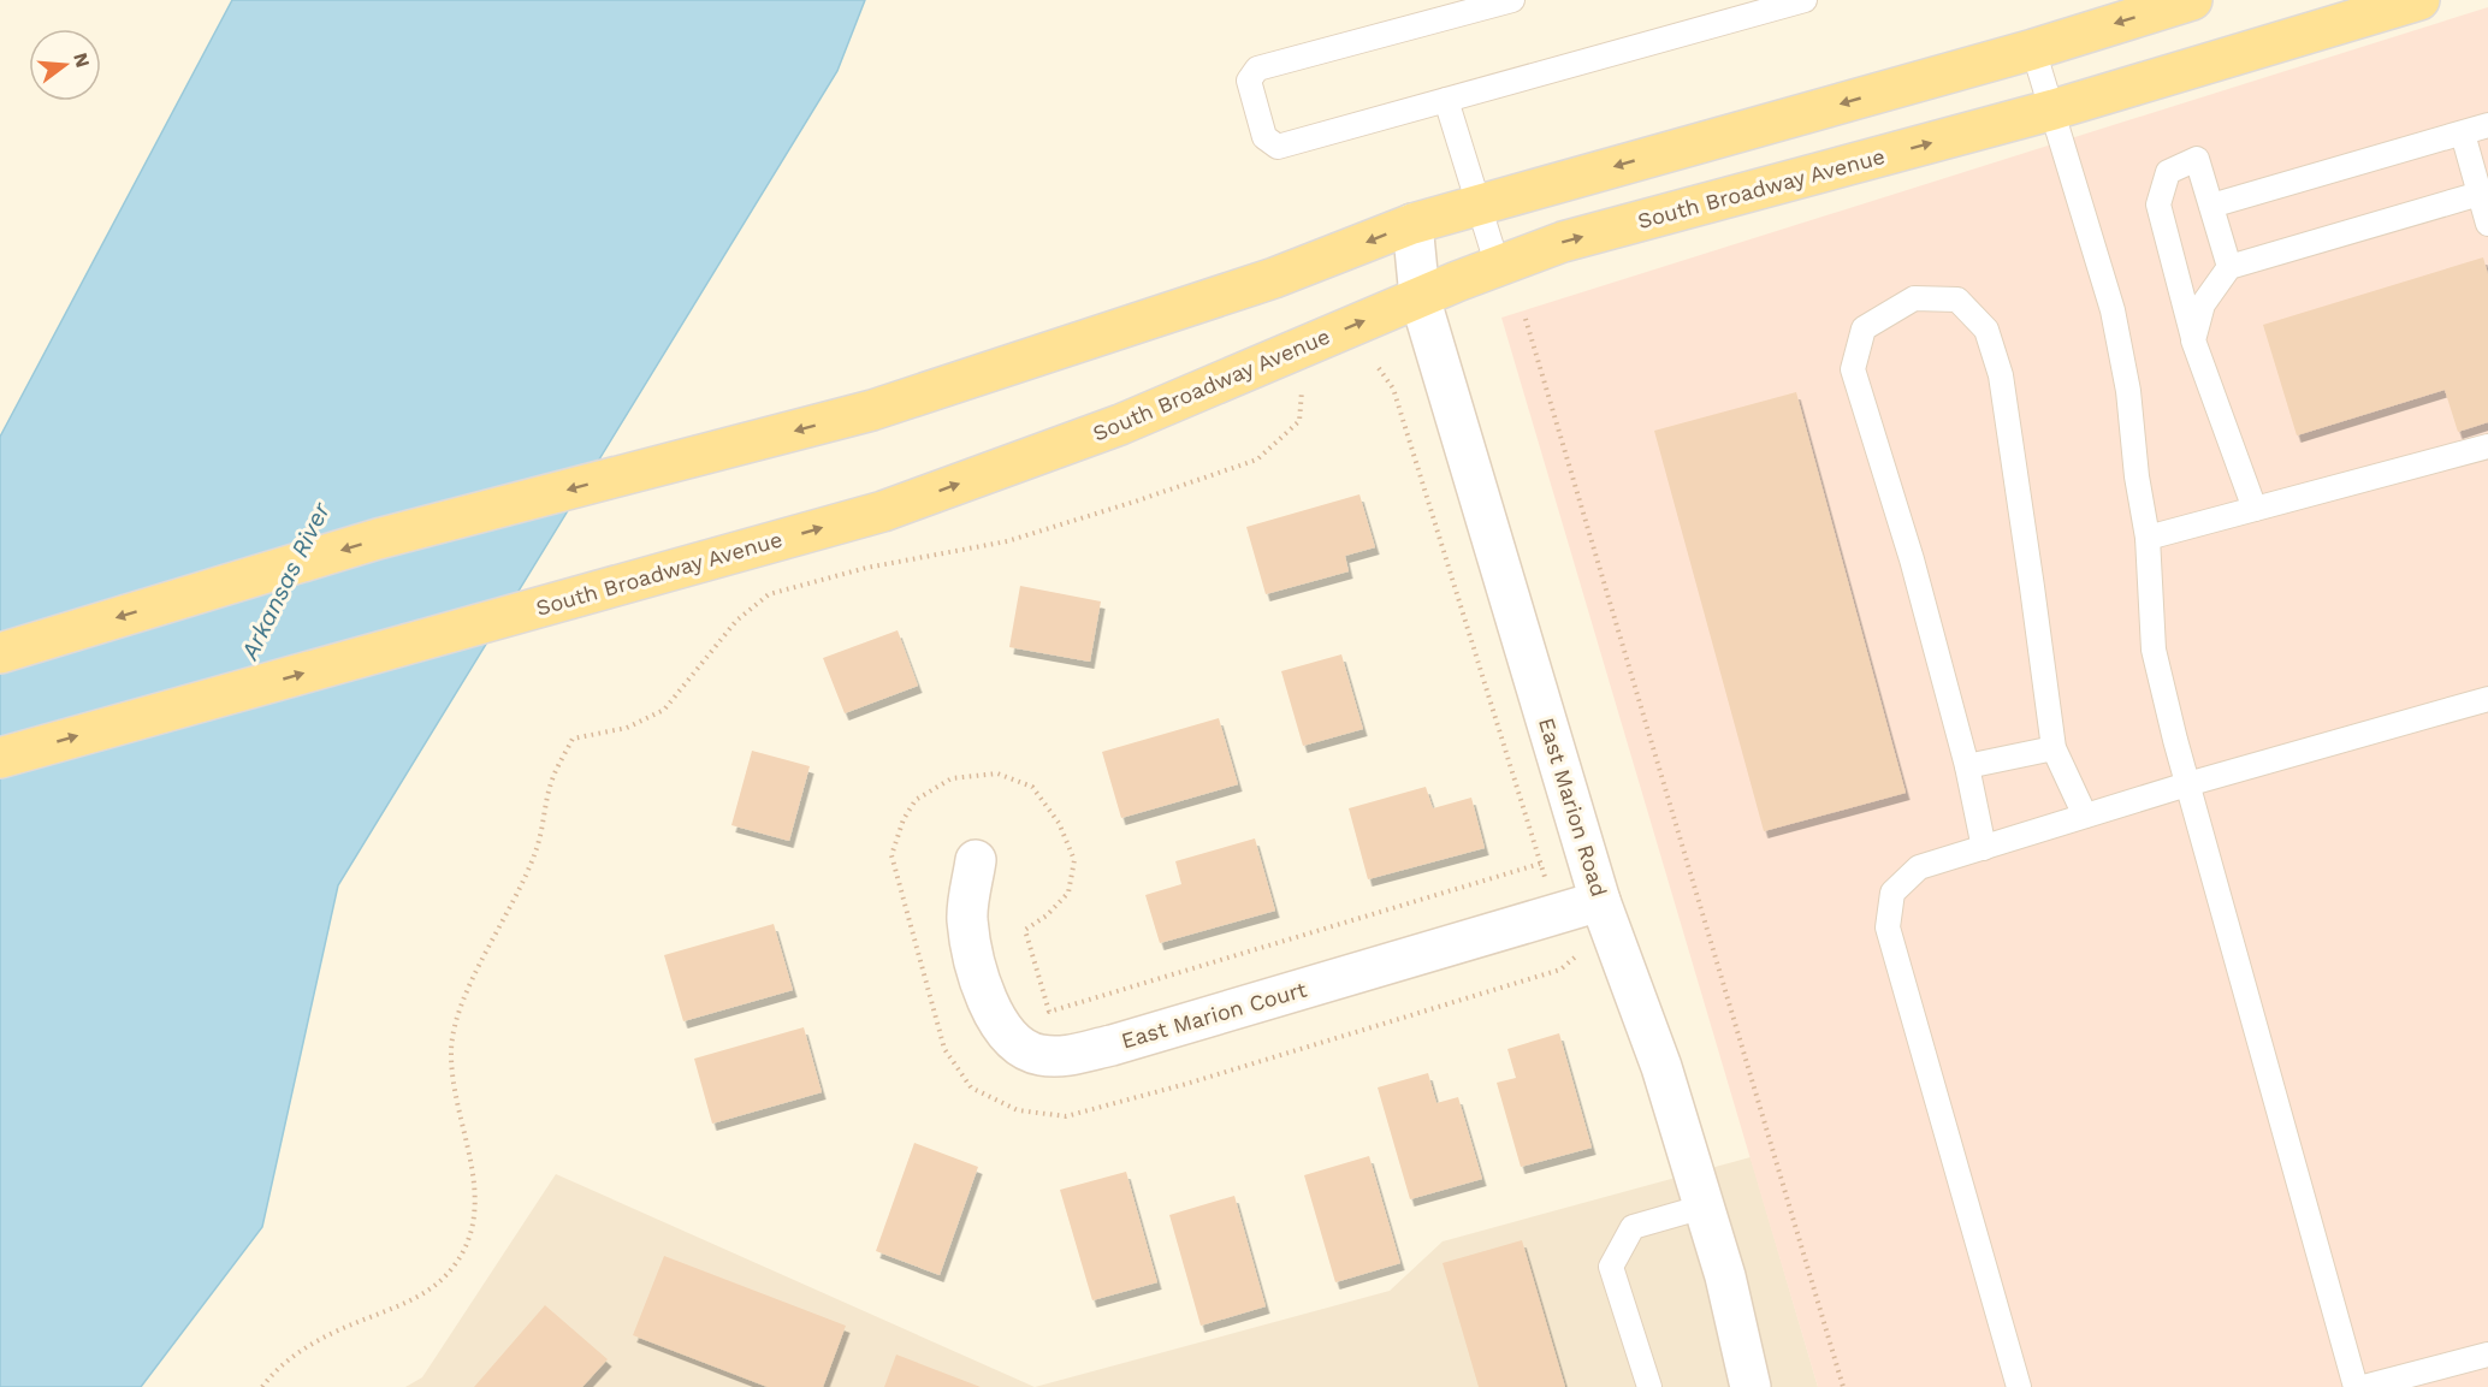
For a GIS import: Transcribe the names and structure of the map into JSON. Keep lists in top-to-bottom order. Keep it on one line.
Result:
{"streets":{"main road":["South Broadway Avenue"],"street":["East Marion Road","East Marion Court"]},"crossings":[["South Broadway Avenue","East Marion Road"],["East Marion Road","East Marion Court"]],"water":["Arkansas River"],"north":"right"}
